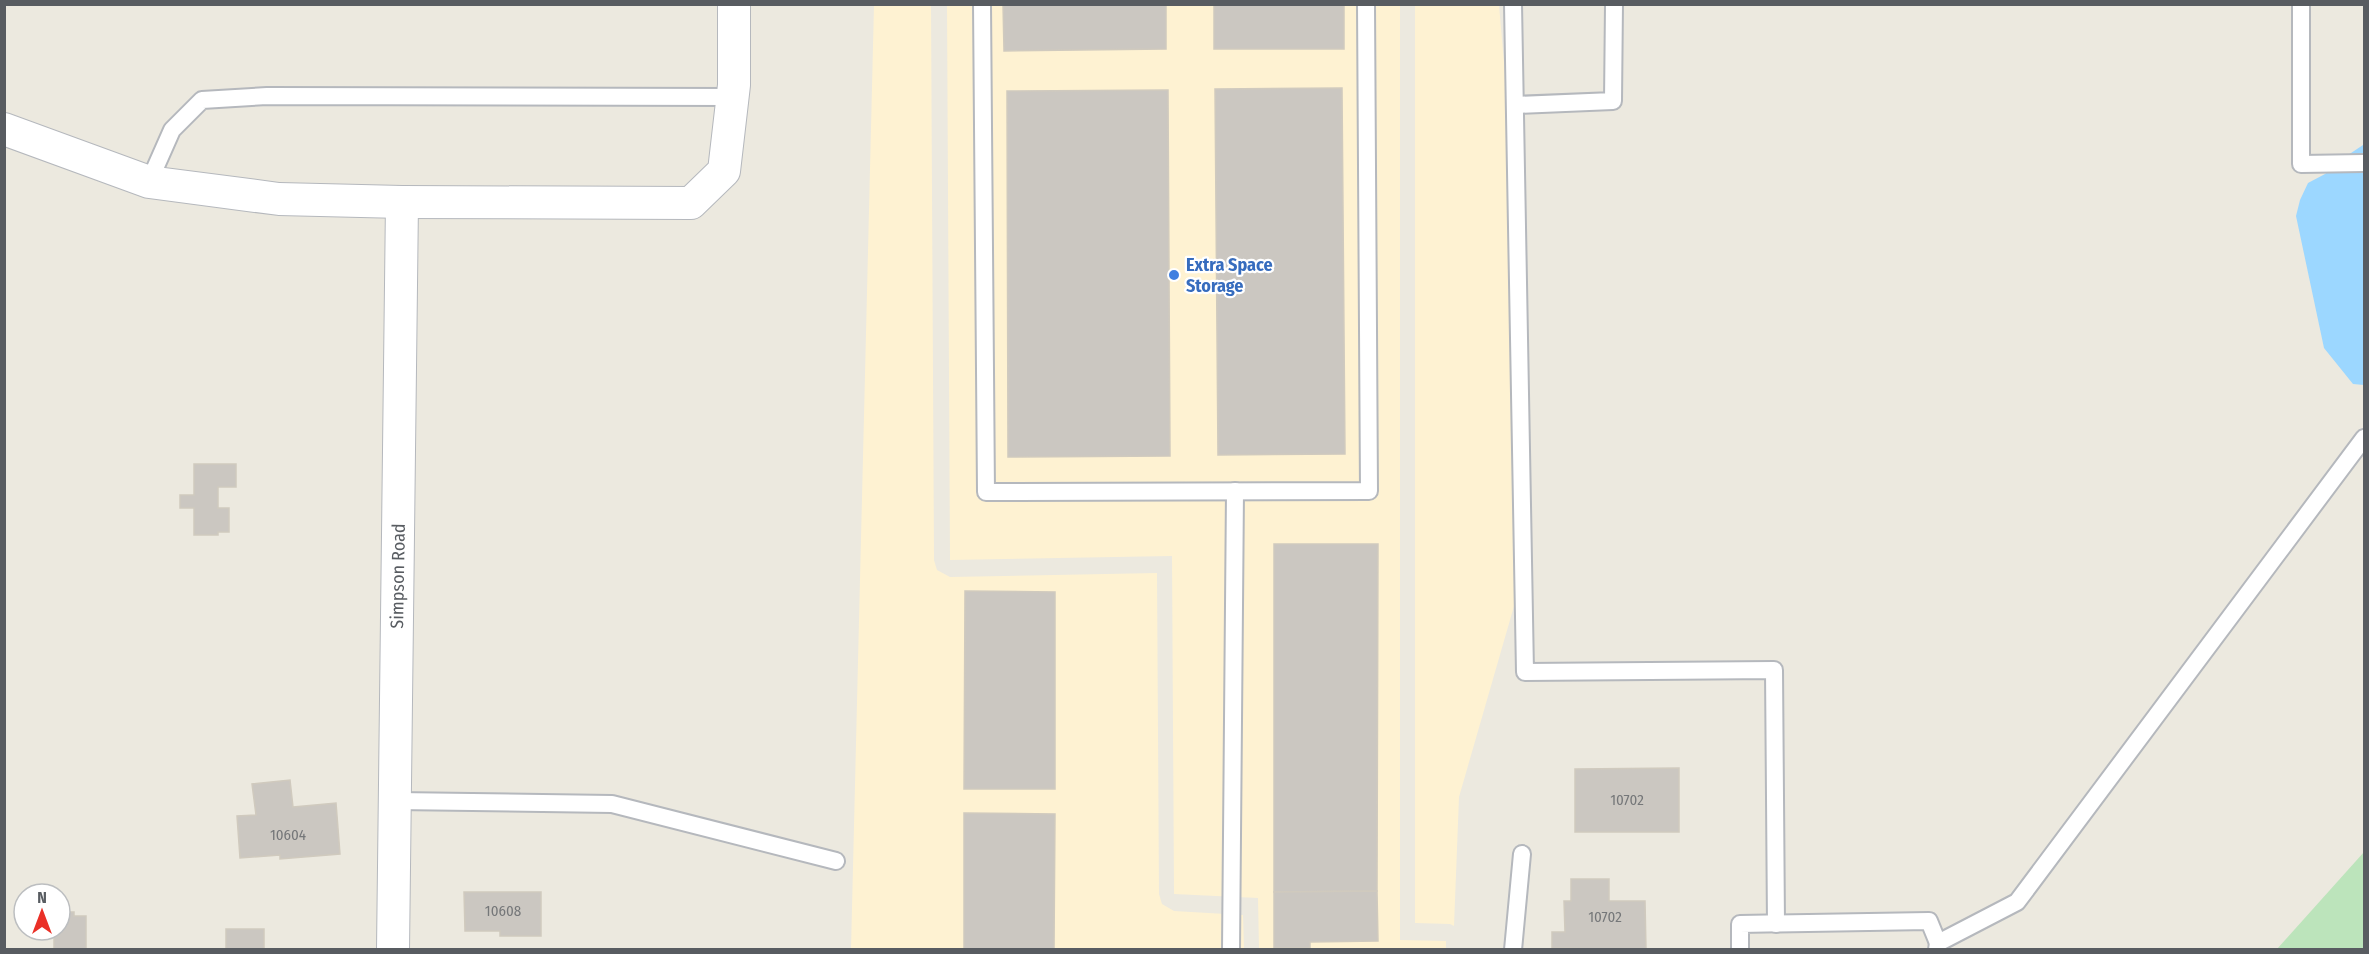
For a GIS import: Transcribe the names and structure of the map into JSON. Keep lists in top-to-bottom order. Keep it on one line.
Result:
{"streets":{"street":["Simpson Road"]},"places":["Extra Space Storage"],"house_numbers":["10702","10604","10608","10702"],"north":"top"}
